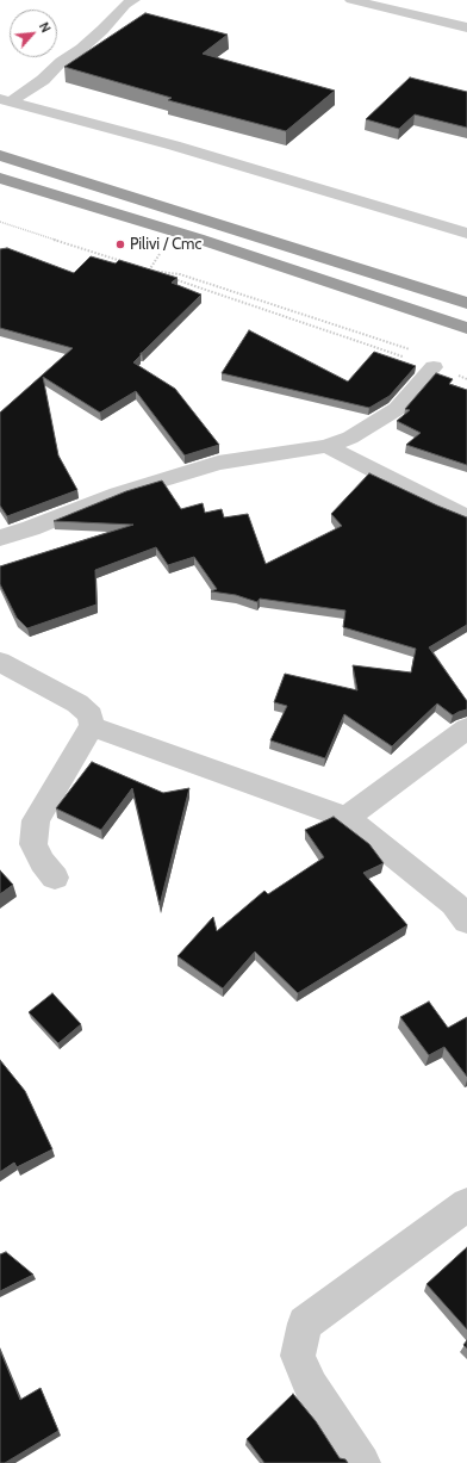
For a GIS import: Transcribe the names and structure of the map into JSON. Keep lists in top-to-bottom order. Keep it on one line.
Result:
{"places":["Pilivi / Cmc"],"north":"top right"}
